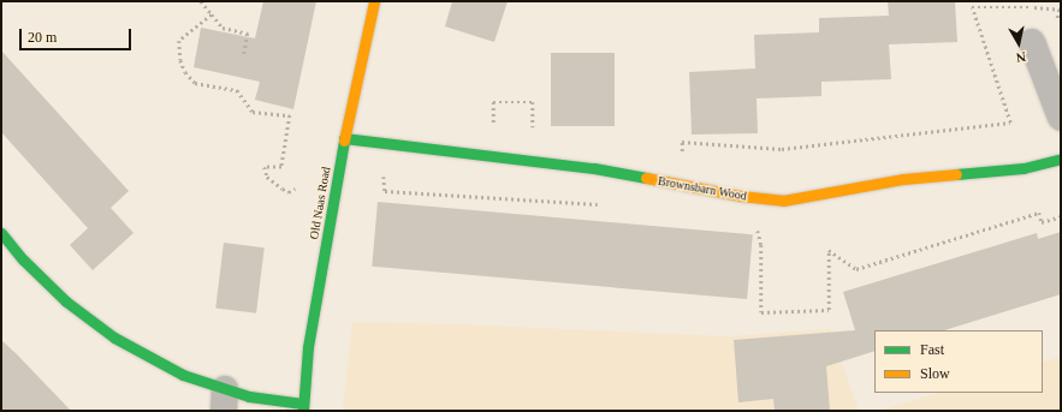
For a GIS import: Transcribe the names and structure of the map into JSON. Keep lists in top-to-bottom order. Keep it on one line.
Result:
{"streets":{"street":["Brownsbarn Wood","Old Naas Road"]},"crossings":[["Brownsbarn Wood","Old Naas Road"]],"legend":["Fast","Slow"],"scale_bar":"20 m","north":"bottom"}
